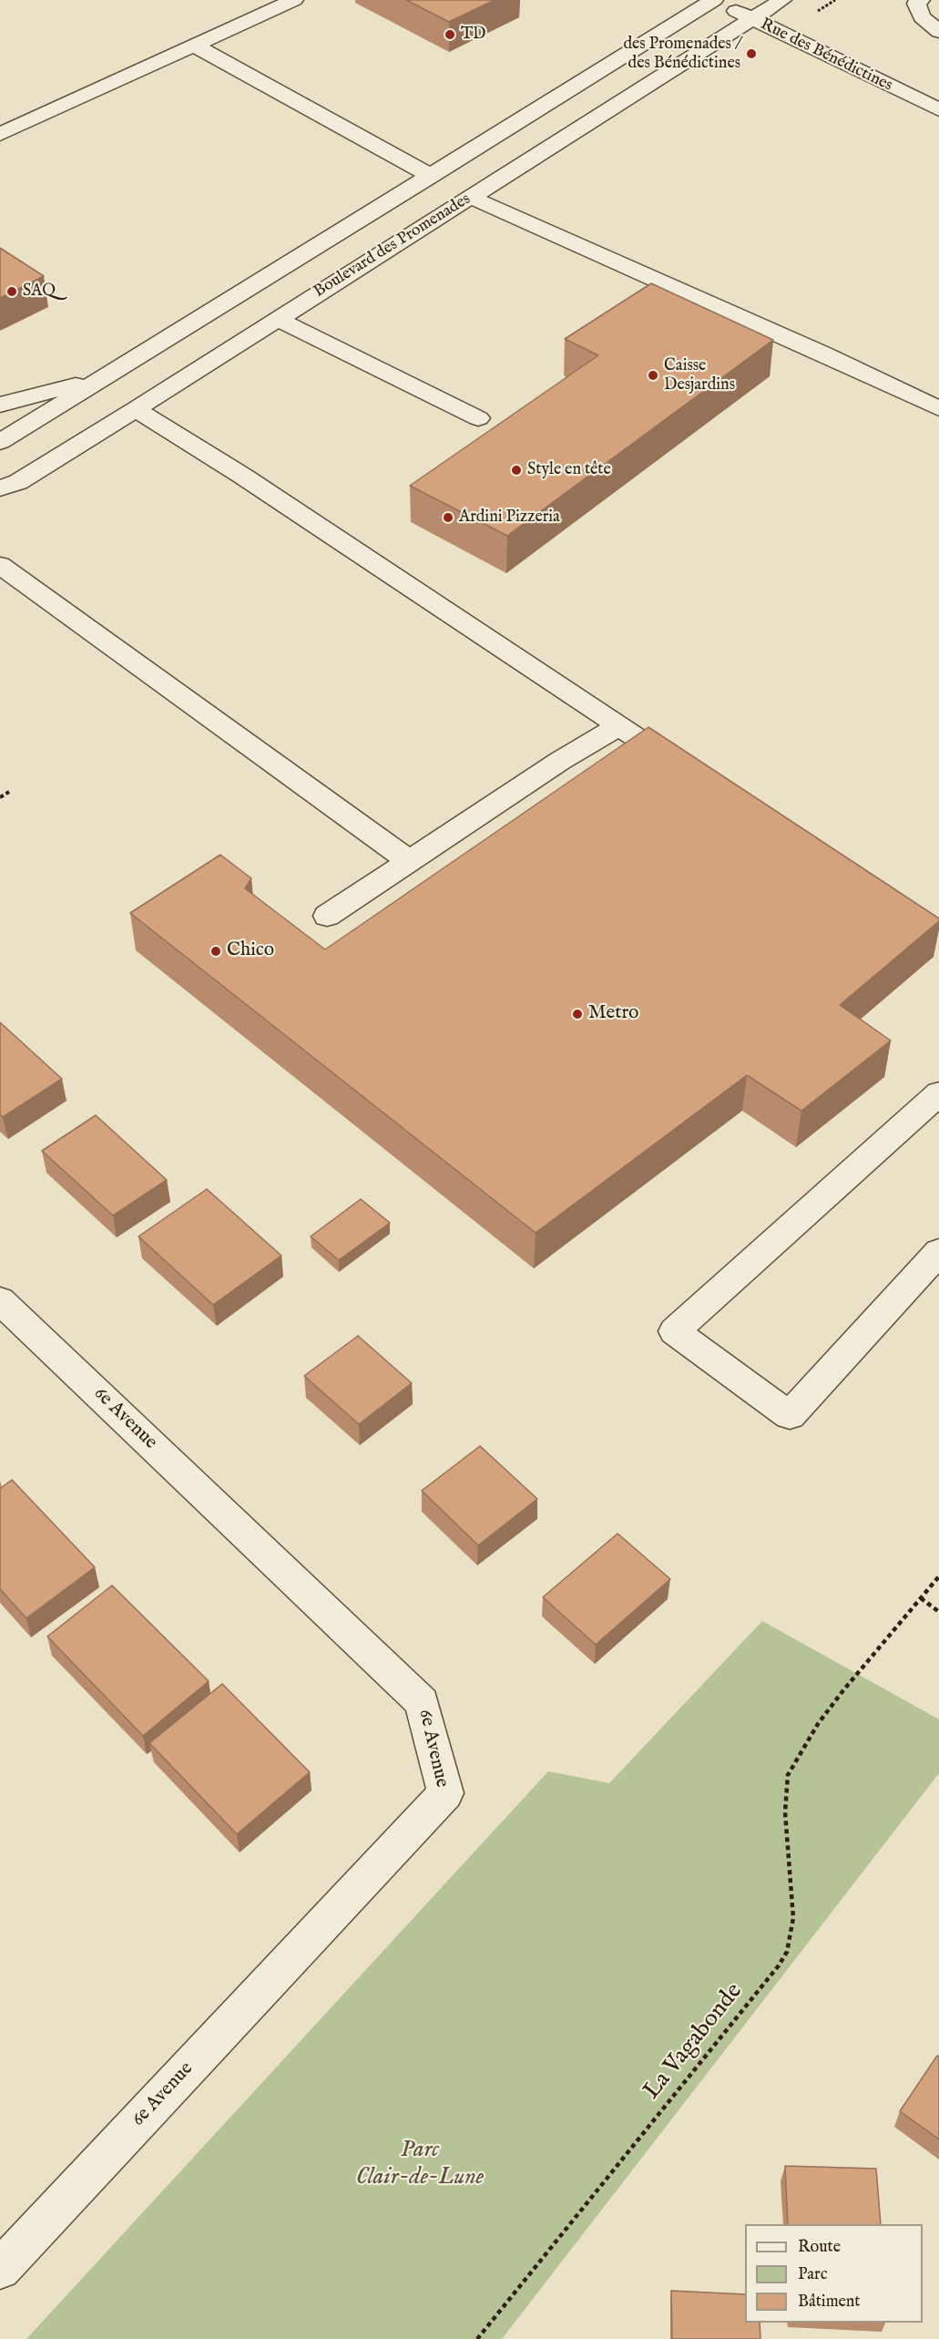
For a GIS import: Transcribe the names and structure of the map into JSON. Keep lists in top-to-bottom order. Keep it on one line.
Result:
{"streets":{"street":["Rue des Bénédictines","Boulevard des Promenades","6e Avenue"],"path":["La Vagabonde"]},"crossings":[["Rue des Bénédictines","Boulevard des Promenades"]],"parks":["Parc Clair-de-Lune"],"places":["TD","des Promenades / des Bénédictines","SAQ","Caisse Desjardins","Style en tête","Ardini Pizzeria","Chico","Metro"],"legend":["Route","Parc","Bâtiment"]}
